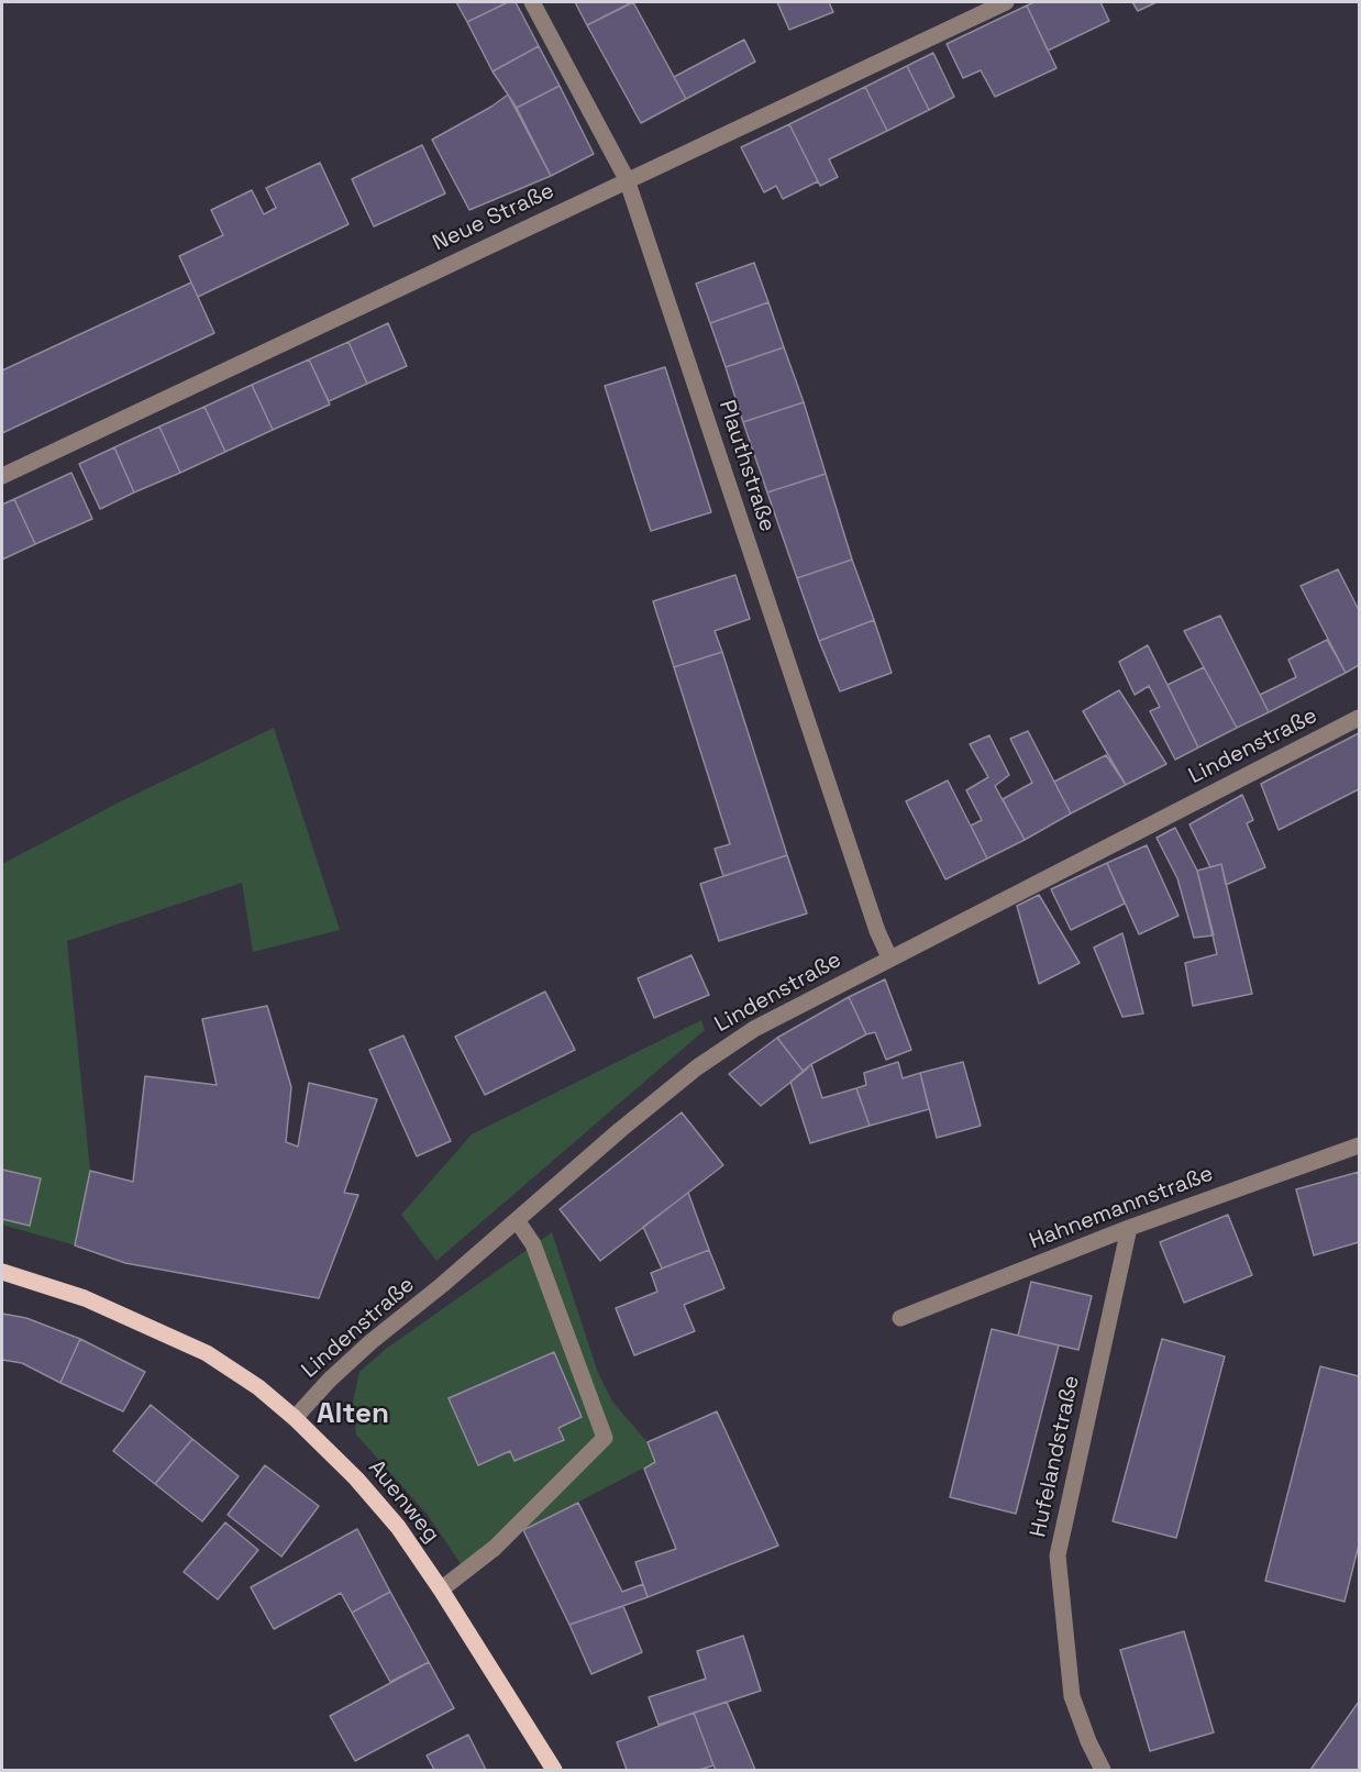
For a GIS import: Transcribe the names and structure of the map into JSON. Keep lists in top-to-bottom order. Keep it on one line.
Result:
{"streets":{"main road":["Auenweg"],"street":["Neue Straße","Plauthstraße","Lindenstraße","Hahnemannstraße","Hufelandstraße"]},"crossings":[["Neue Straße","Plauthstraße"],["Plauthstraße","Lindenstraße"],["Lindenstraße","Auenweg"],["Hahnemannstraße","Hufelandstraße"]],"districts":["Alten"]}
